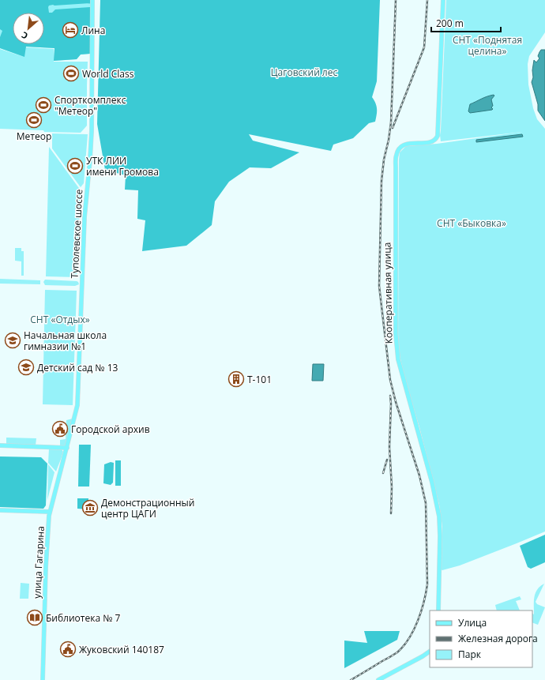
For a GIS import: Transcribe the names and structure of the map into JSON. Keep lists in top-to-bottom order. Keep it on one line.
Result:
{"streets":{"main road":["Туполевское шоссе","Кооперативная улица","улица Гагарина"]},"crossings":[["Туполевское шоссе","улица Гагарина"]],"parks":["СНТ «Поднятая целина»","Цаговский лес","СНТ «Быковка»","СНТ «Отдых»"],"places":{"hotel":["Лина"],"sports":["World Class","Спорткомплекс \"Метеор\"","Метеор","УТК ЛИИ имени Громова"],"school or university":["Начальная школа гимназии №1","Детский сад № 13"],"building":["Т-101"],"public building":["Городской архив","Жуковский 140187"],"museum":["Демонстрационный центр ЦАГИ"],"library":["Библиотека № 7"]},"legend":["Улица","Железная дорога","Парк"],"scale_bar":"200 m","north":"bottom left"}
